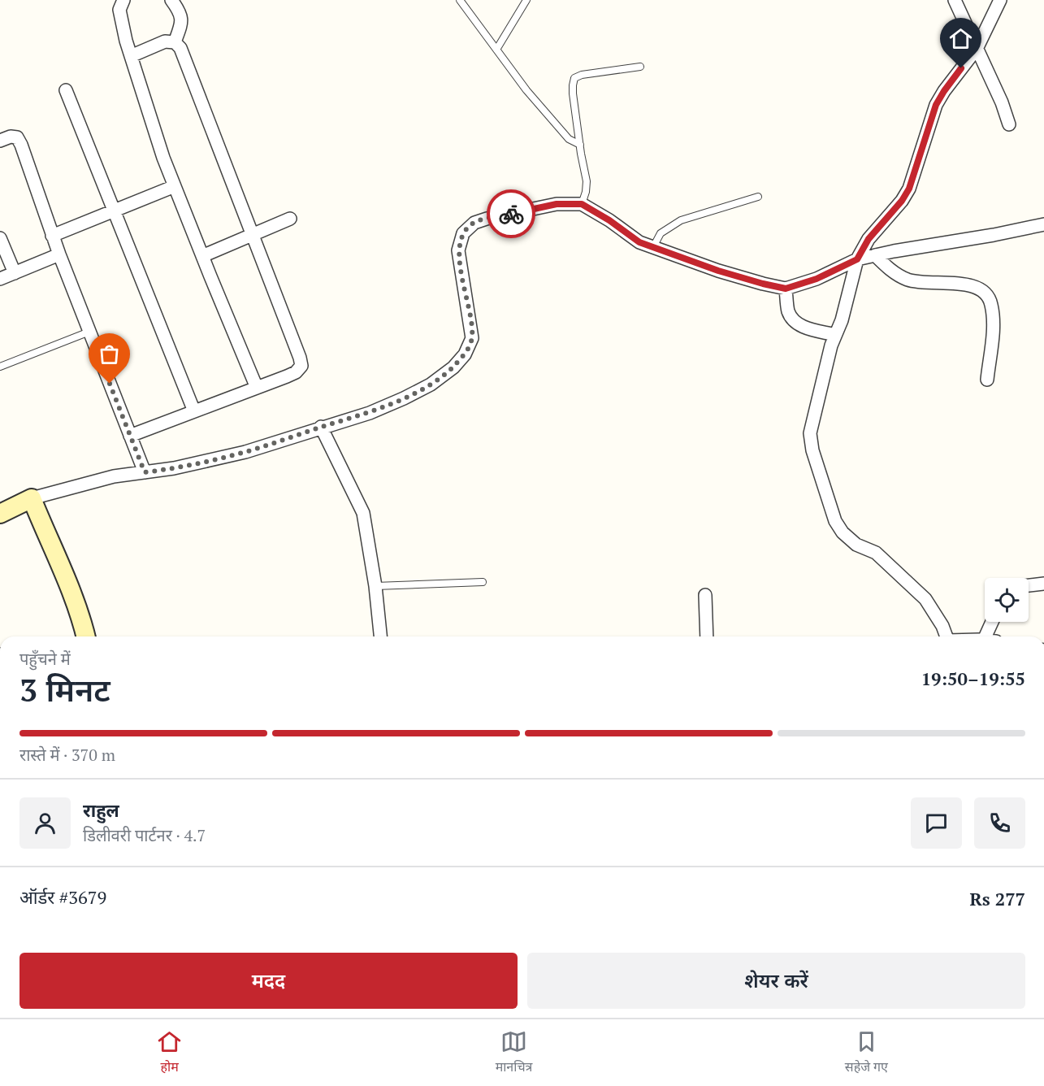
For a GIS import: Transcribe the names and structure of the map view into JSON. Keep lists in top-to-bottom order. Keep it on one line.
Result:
{"page":{"heading":["3 मिनट","पहुँचने में","19:50–19:55"],"panel":["राहुल","डिलीवरी पार्टनर · 4.7","ऑर्डर #3679","Rs 277"],"bar":"रास्ते में · 370 m","buttons":["मदद","शेयर करें"],"tabs":["होम","मानचित्र","सहेजे गए"]}}
